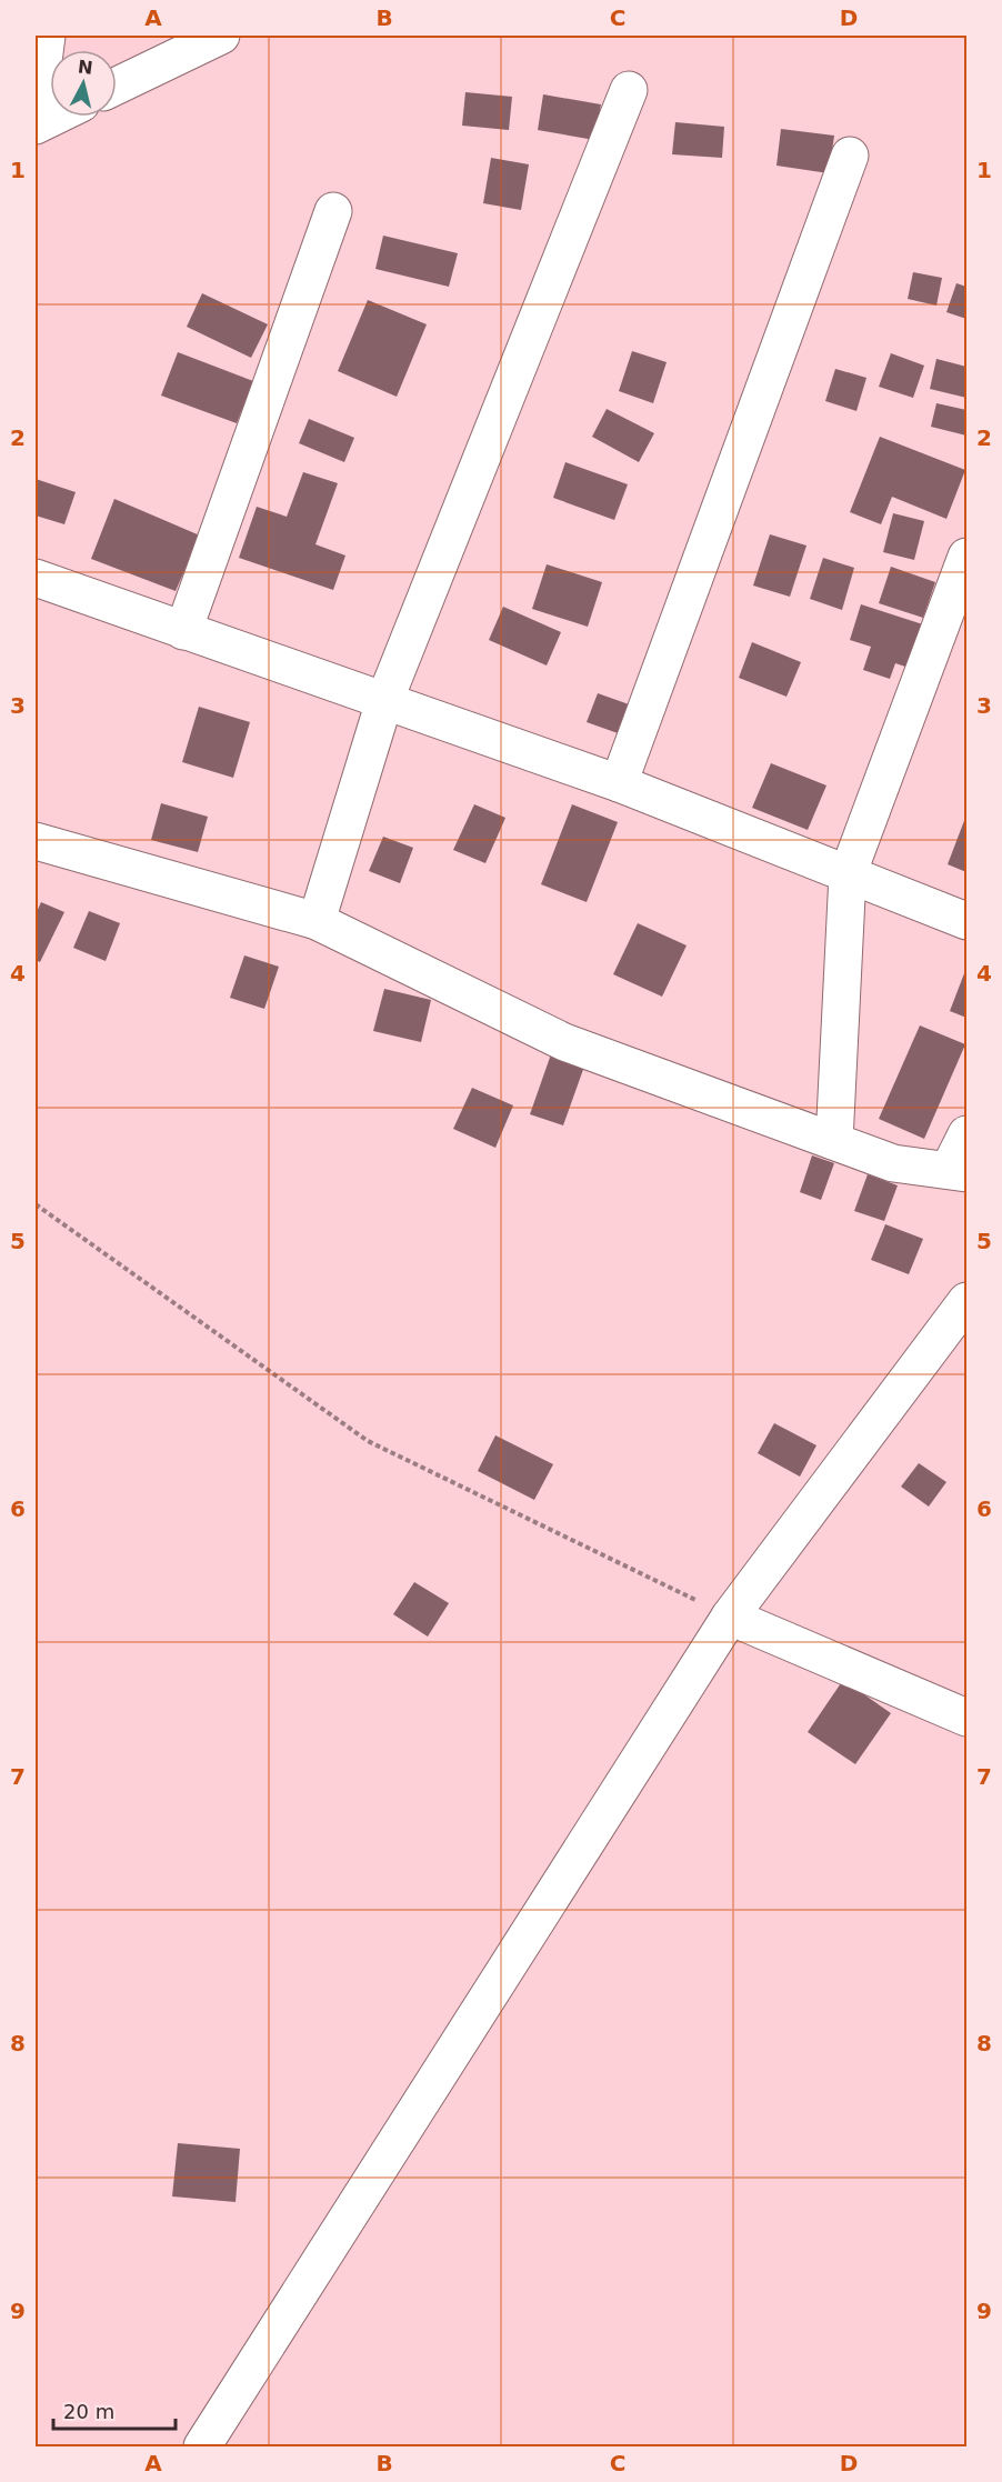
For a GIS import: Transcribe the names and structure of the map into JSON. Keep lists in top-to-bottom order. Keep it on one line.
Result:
{"scale_bar":"20 m","north":"top","grid":{"columns":["A","B","C","D"],"rows":["1","2","3","4","5","6","7","8","9"]}}
